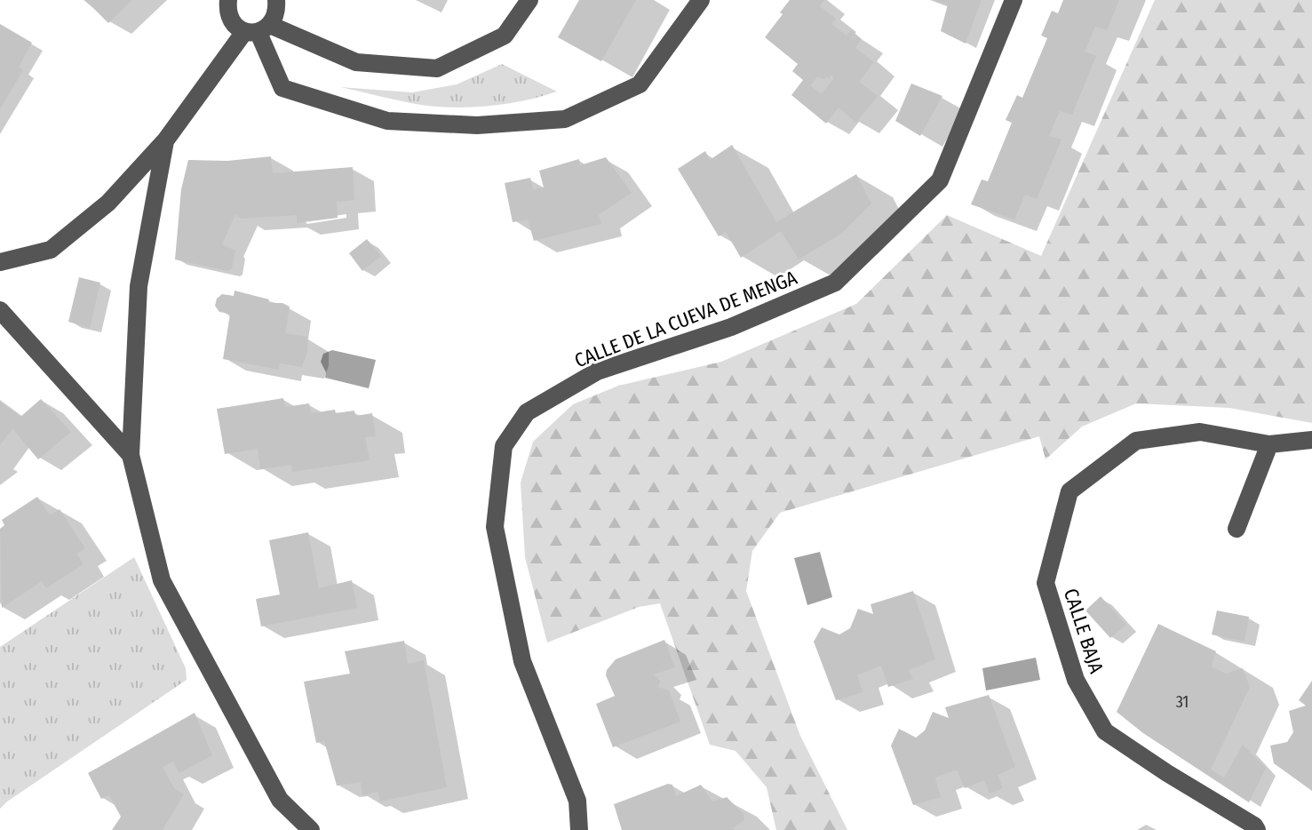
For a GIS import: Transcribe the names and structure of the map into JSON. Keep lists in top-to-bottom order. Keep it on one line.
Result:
{"streets":{"street":["CALLE DE LA CUEVA DE MENGA","CALLE BAJA"]},"house_numbers":["31"]}
